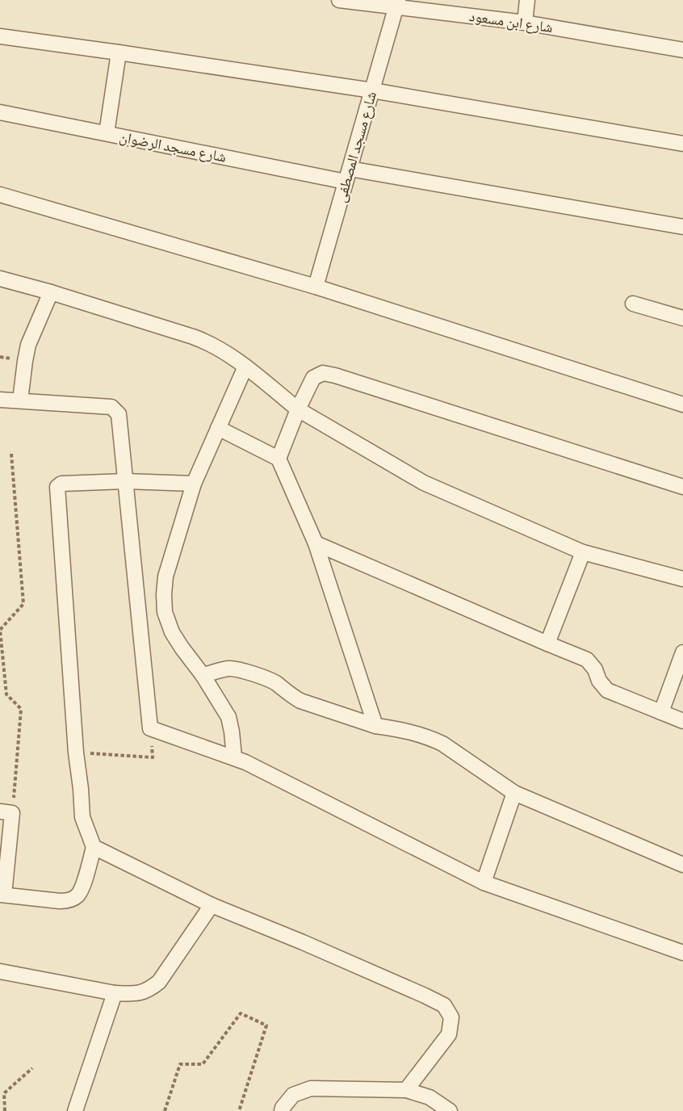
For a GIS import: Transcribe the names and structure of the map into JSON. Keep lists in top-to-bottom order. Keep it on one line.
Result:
{"streets":{"street":["شارع ابن مسعود","شارع مسجد الرضوان","شارع مسجد المصطفى"]},"crossings":[["شارع ابن مسعود","شارع مسجد المصطفى"],["شارع مسجد الرضوان","شارع مسجد المصطفى"]]}
